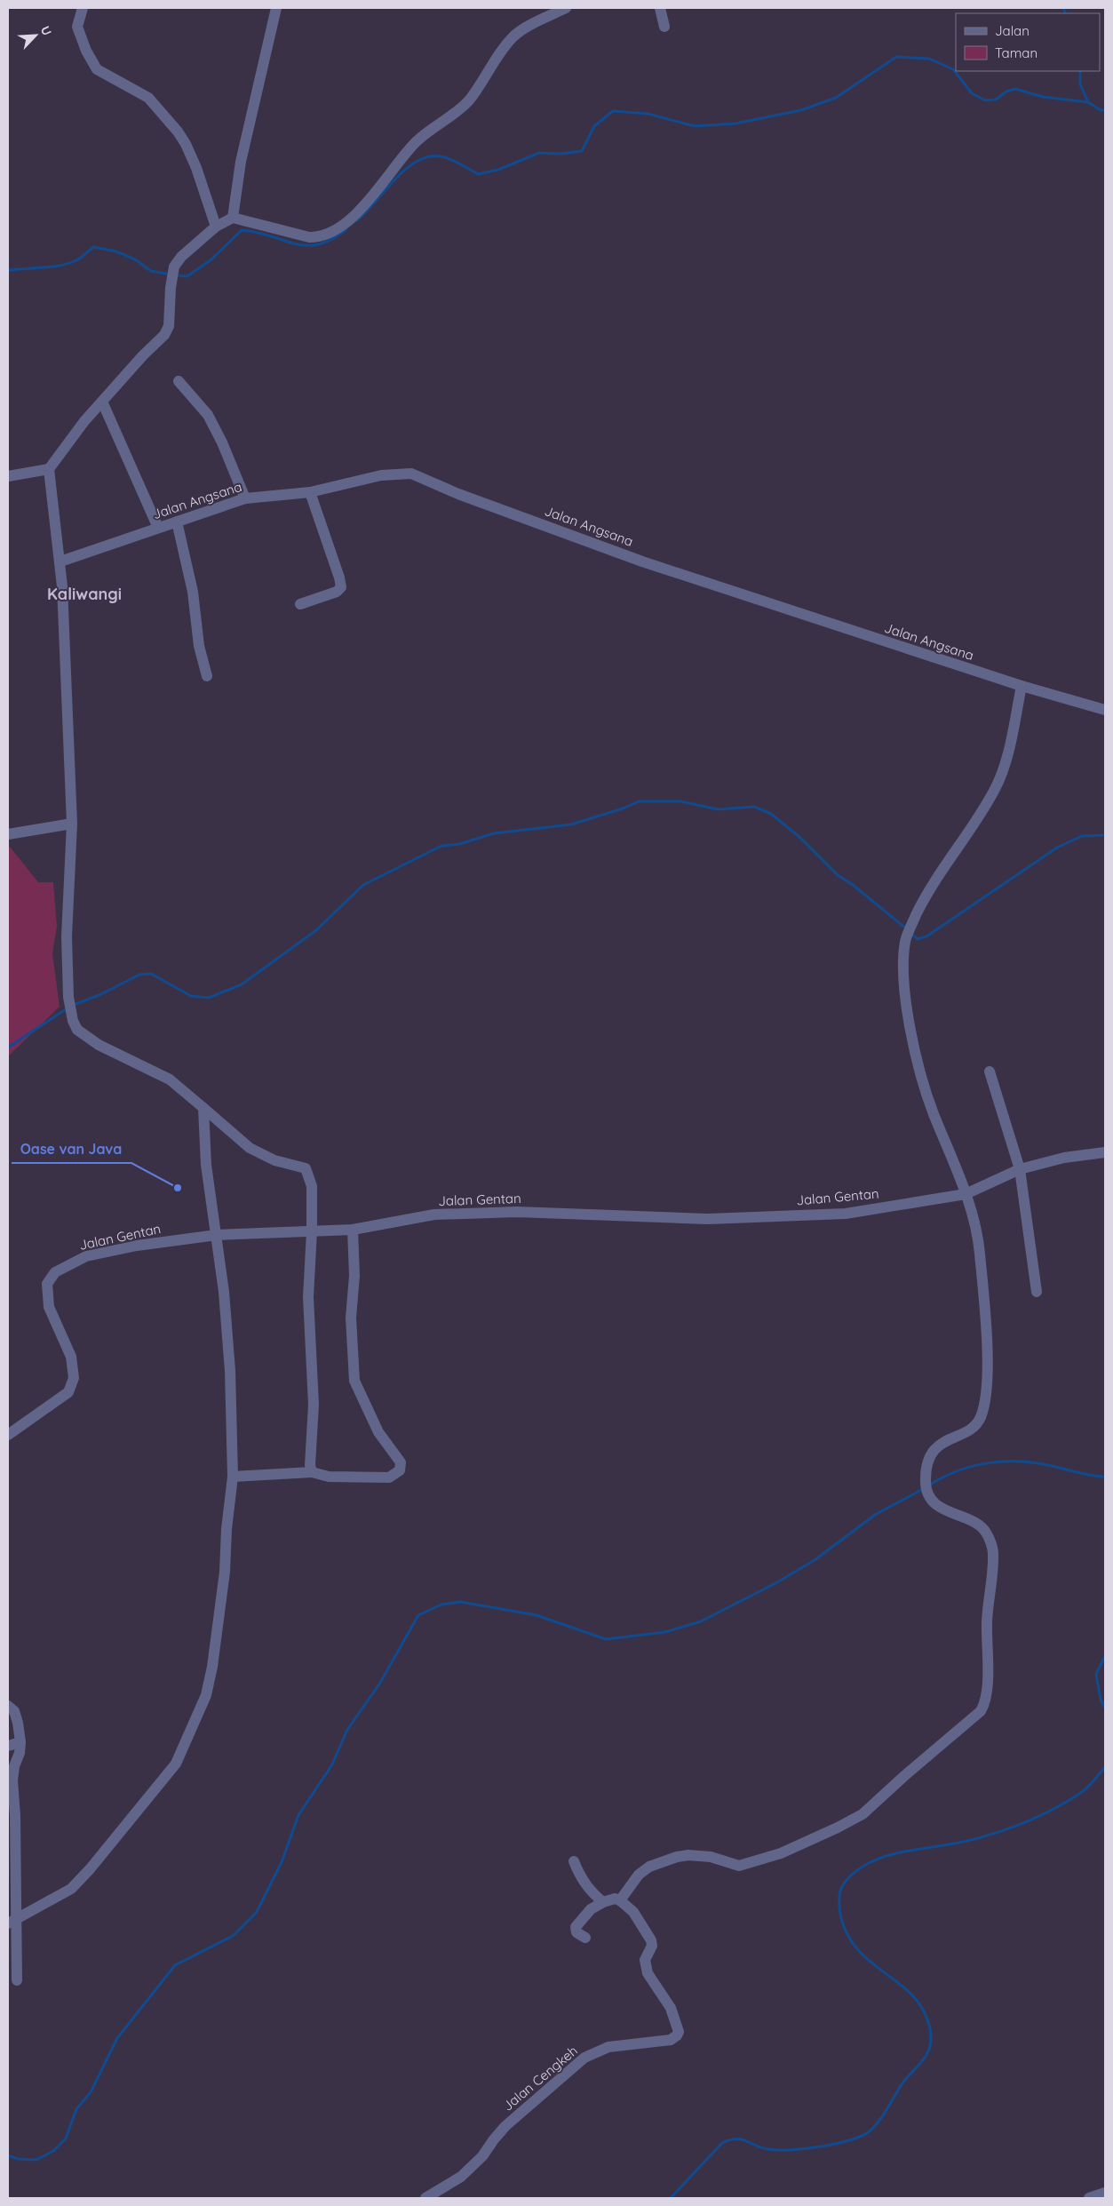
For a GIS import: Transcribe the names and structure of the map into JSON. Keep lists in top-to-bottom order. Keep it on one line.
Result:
{"streets":{"street":["Jalan Angsana","Jalan Gentan","Jalan Cengkeh"]},"districts":["Kaliwangi"],"places":["Oase van Java"],"legend":["Jalan","Taman"],"north":"top right"}
